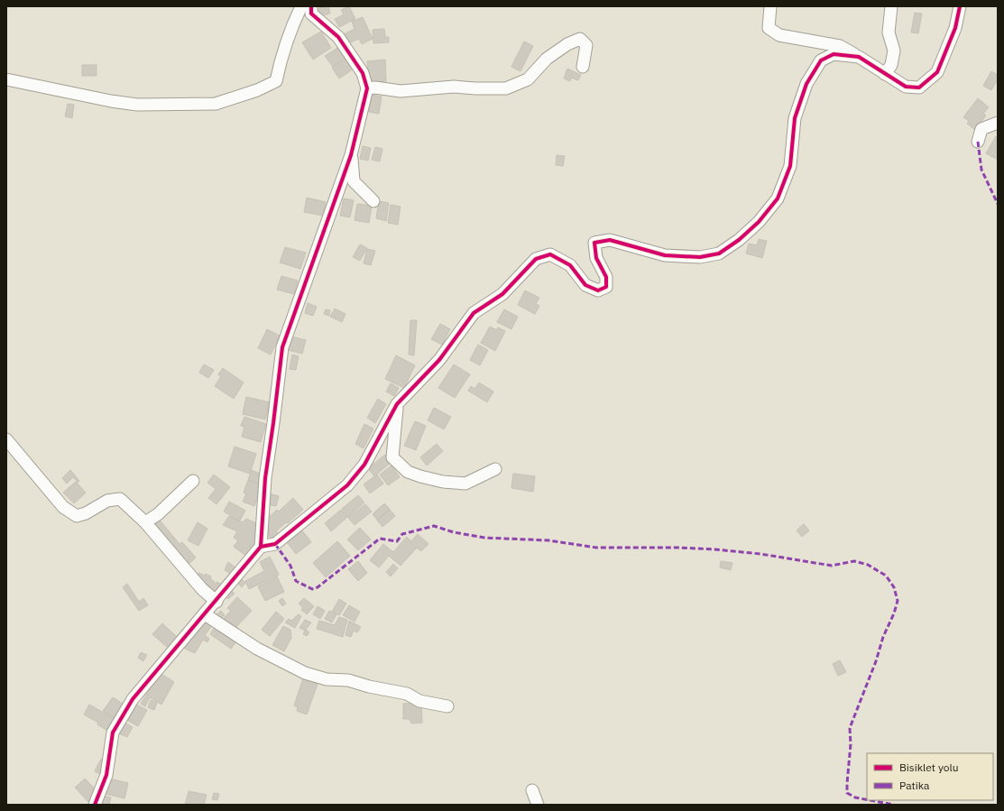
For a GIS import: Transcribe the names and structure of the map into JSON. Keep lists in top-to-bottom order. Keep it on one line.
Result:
{"legend":["Bisiklet yolu","Patika"]}
